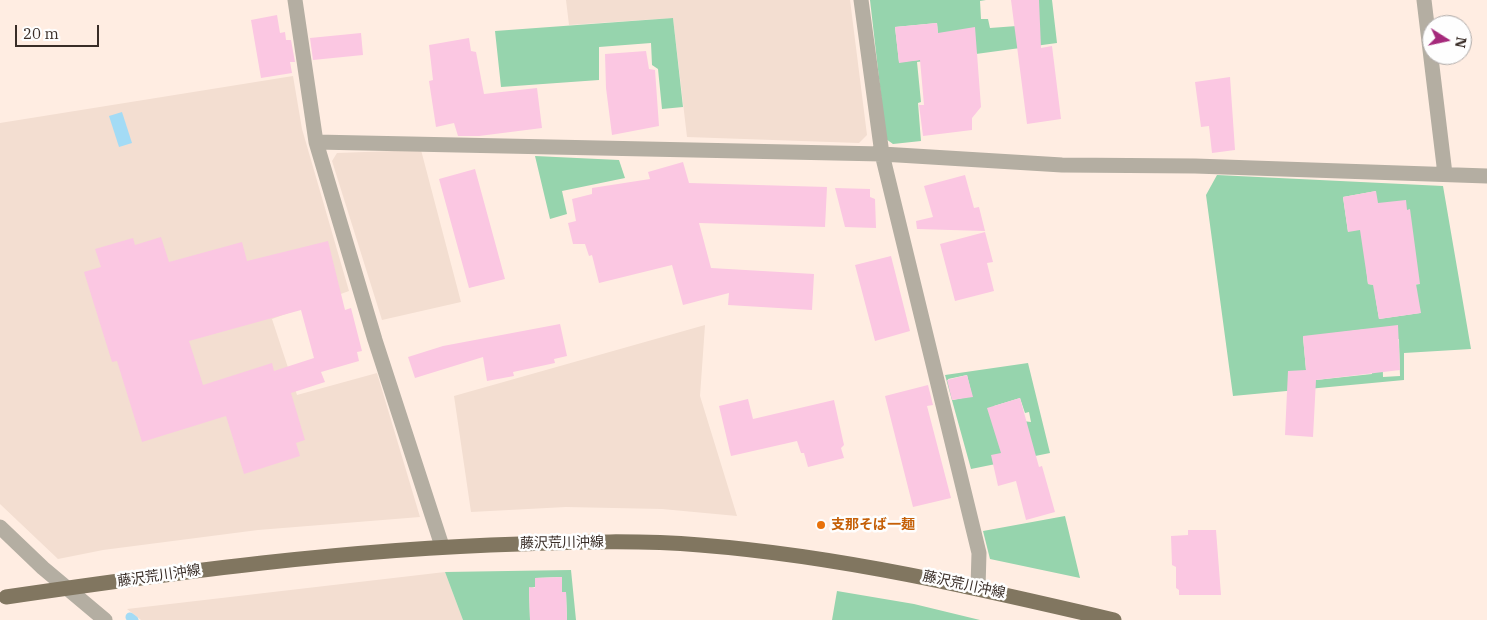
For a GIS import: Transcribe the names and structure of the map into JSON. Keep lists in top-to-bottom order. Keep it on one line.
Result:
{"streets":{"main road":["藤沢荒川沖線"]},"places":["支那そば一麺"],"scale_bar":"20 m","north":"right"}
